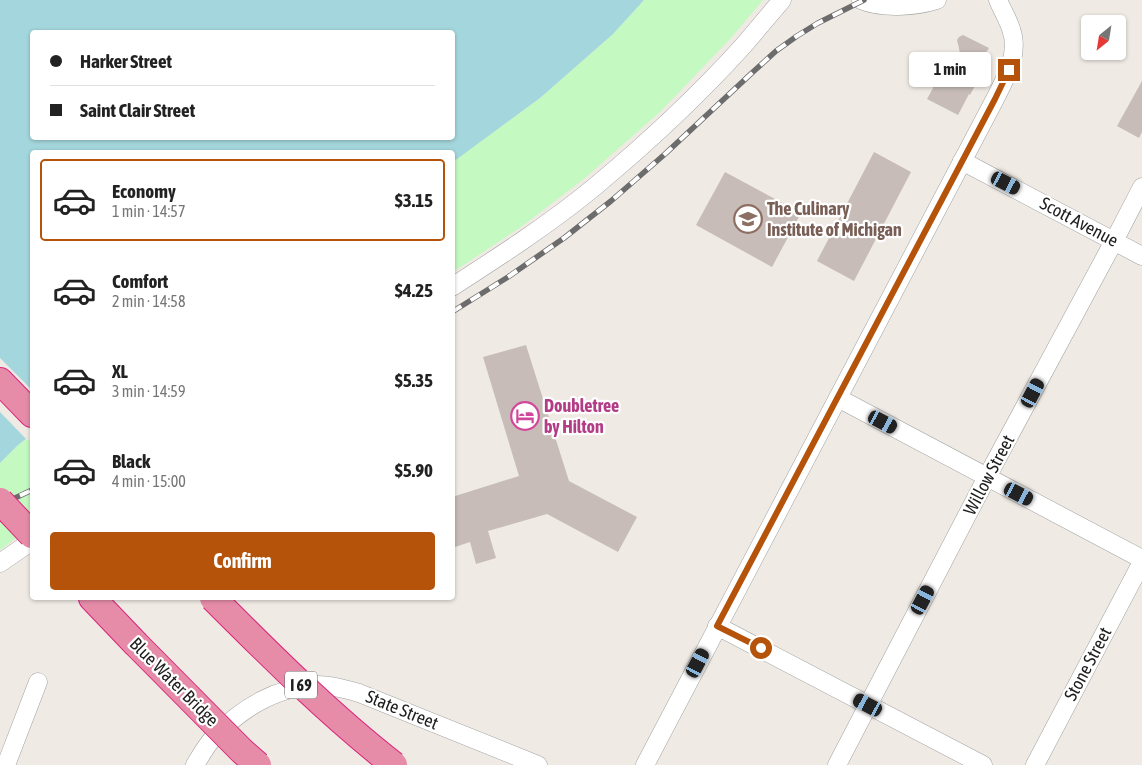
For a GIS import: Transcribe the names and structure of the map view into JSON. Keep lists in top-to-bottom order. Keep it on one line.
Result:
{"streets":{"highway":["Blue Water Bridge","I 69"],"street":["Scott Avenue","Willow Street","Stone Street","State Street"]},"crossings":[["Scott Avenue","Willow Street"]],"places":{"school or university":["The Culinary Institute of Michigan"],"hotel":["Doubletree by Hilton"]},"north":"bottom left","page":{"banner":["Harker Street","Saint Clair Street"],"bubble":"1 min","list":[{"name":"Economy","note":"1 min · 14:57","value":"$3.15"},{"name":"Comfort","note":"2 min · 14:58","value":"$4.25"},{"name":"XL","note":"3 min · 14:59","value":"$5.35"},{"name":"Black","note":"4 min · 15:00","value":"$5.90"}],"buttons":"Confirm"}}
